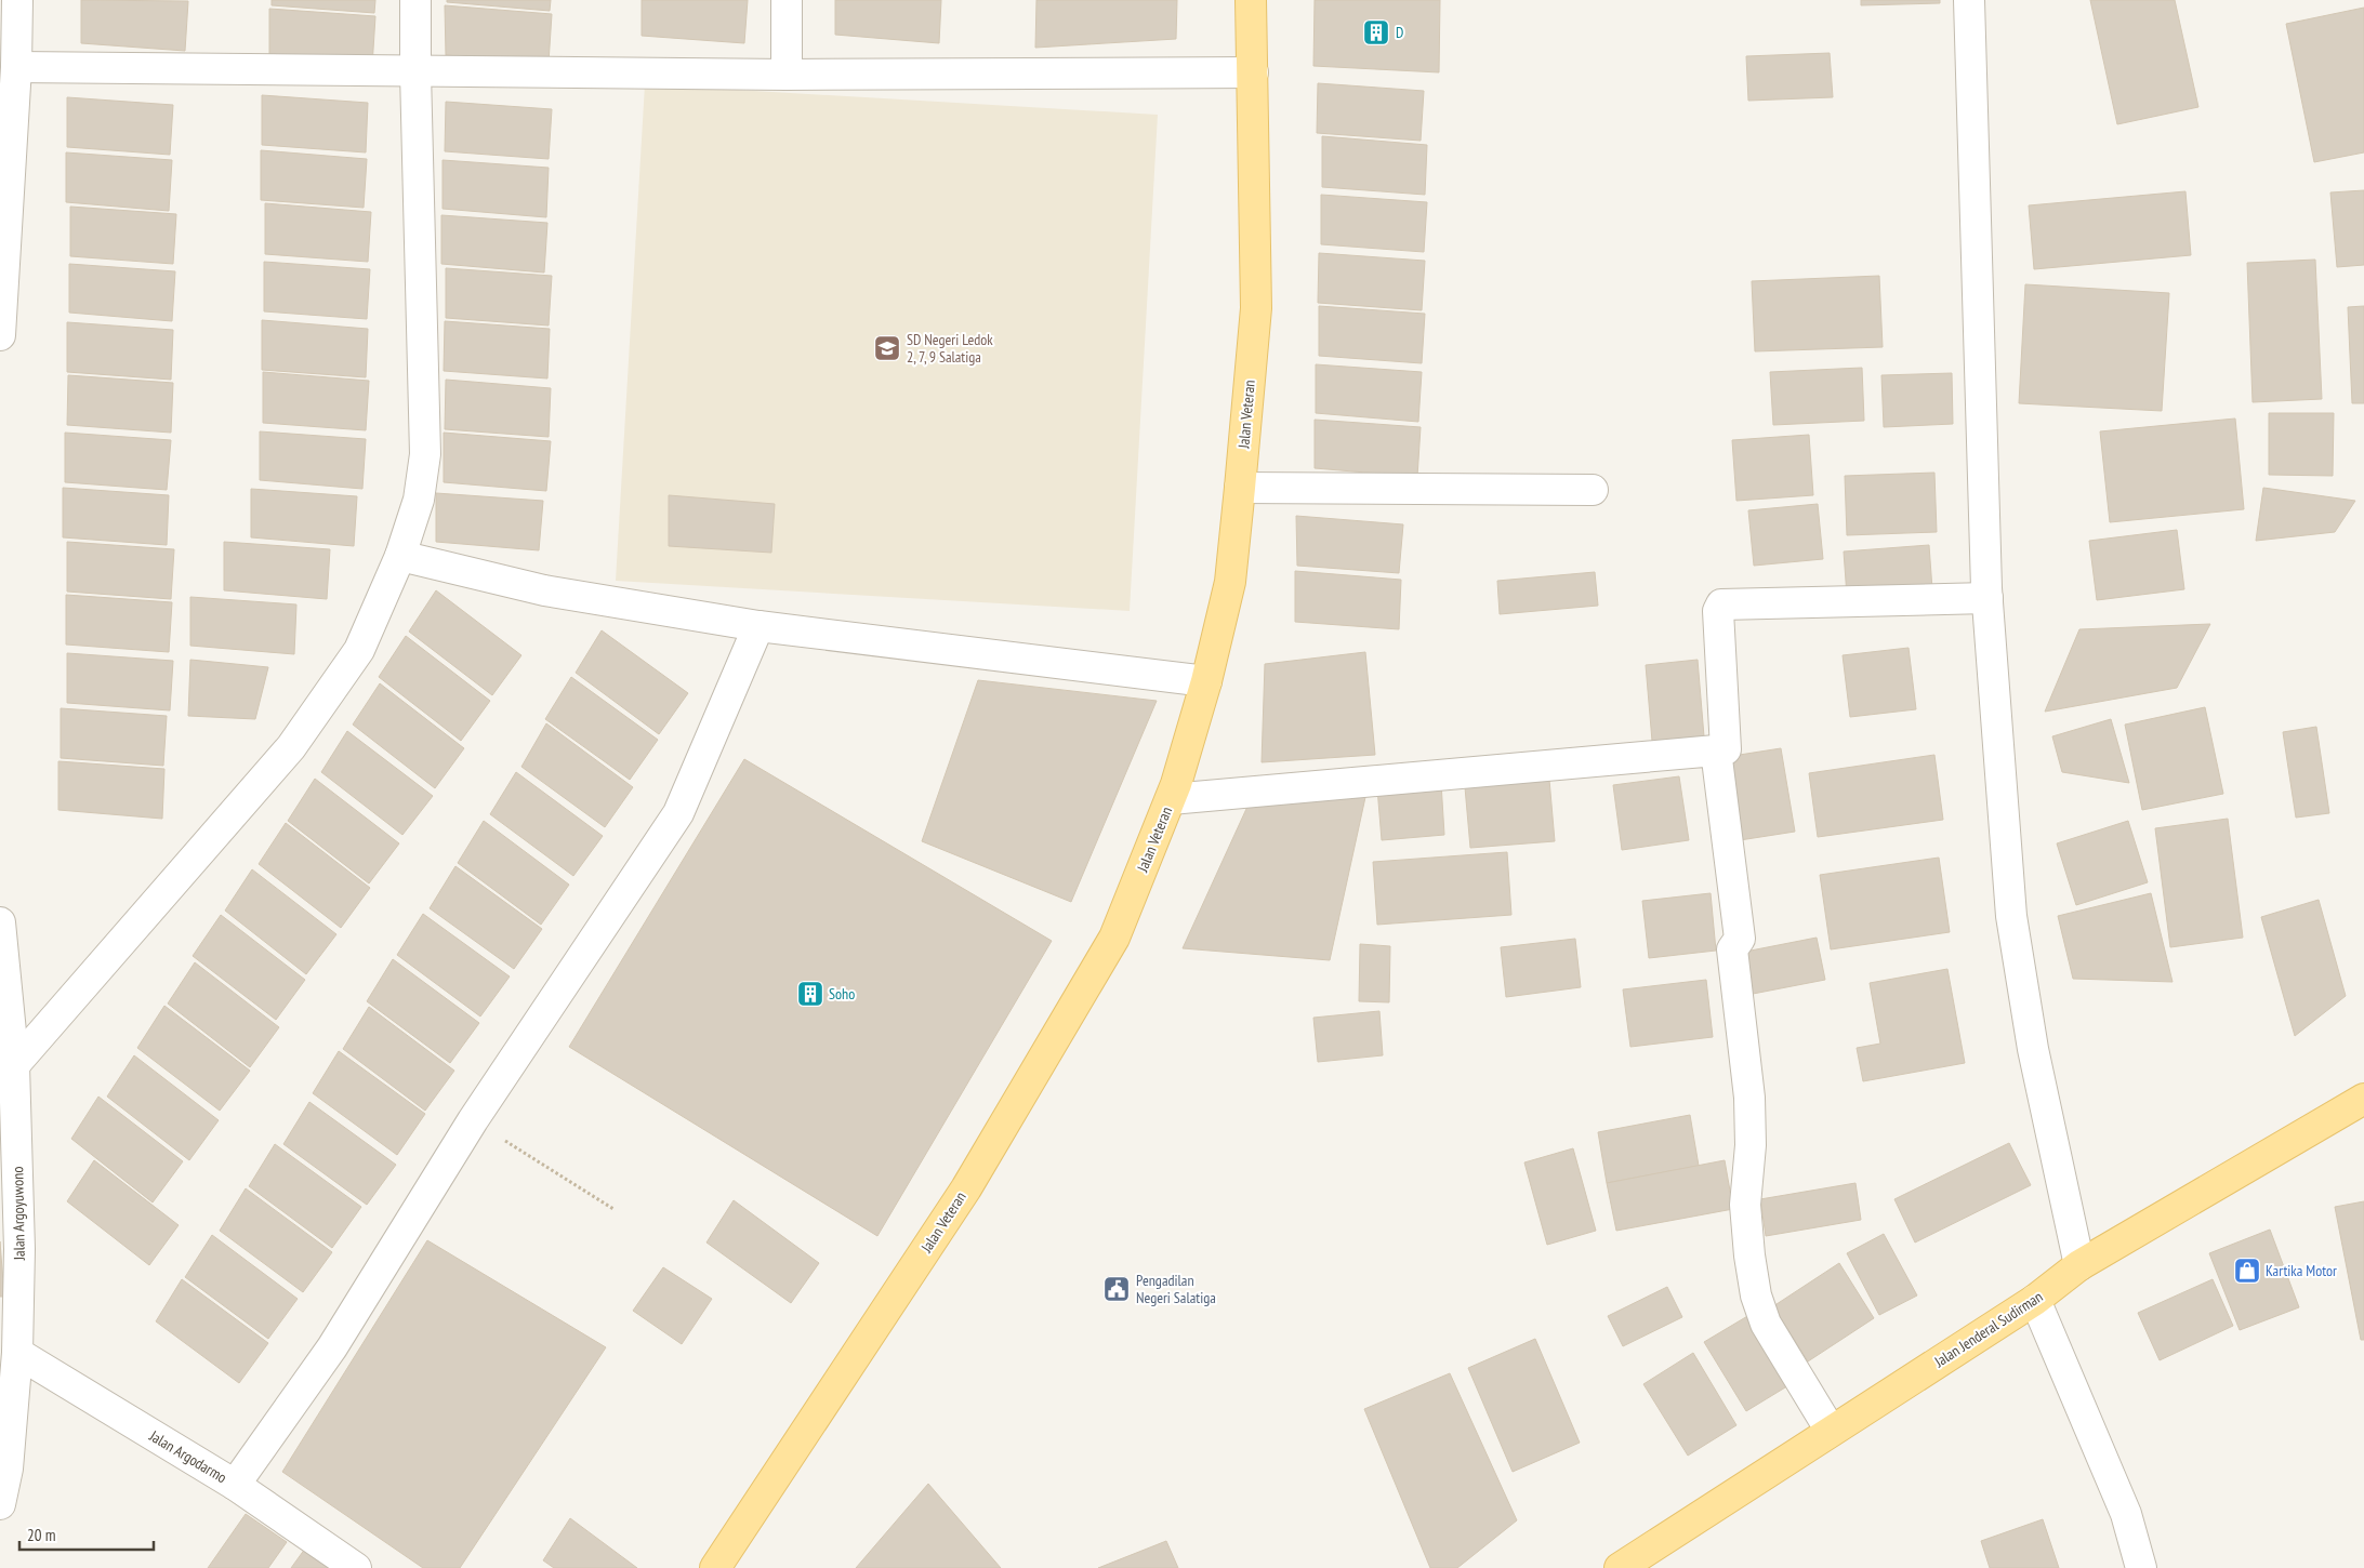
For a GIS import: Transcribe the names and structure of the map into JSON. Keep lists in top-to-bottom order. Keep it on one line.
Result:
{"streets":{"main road":["Jalan Veteran","Jalan Jenderal Sudirman"],"street":["Jalan Argoyuwono","Jalan Argodarmo"]},"crossings":[["Jalan Argoyuwono","Jalan Argodarmo"]],"places":{"building":["D","Soho"],"school or university":["SD Negeri Ledok 2, 7, 9 Salatiga"],"shop":["Kartika Motor"],"public building":["Pengadilan Negeri Salatiga"]},"scale_bar":"20 m"}
